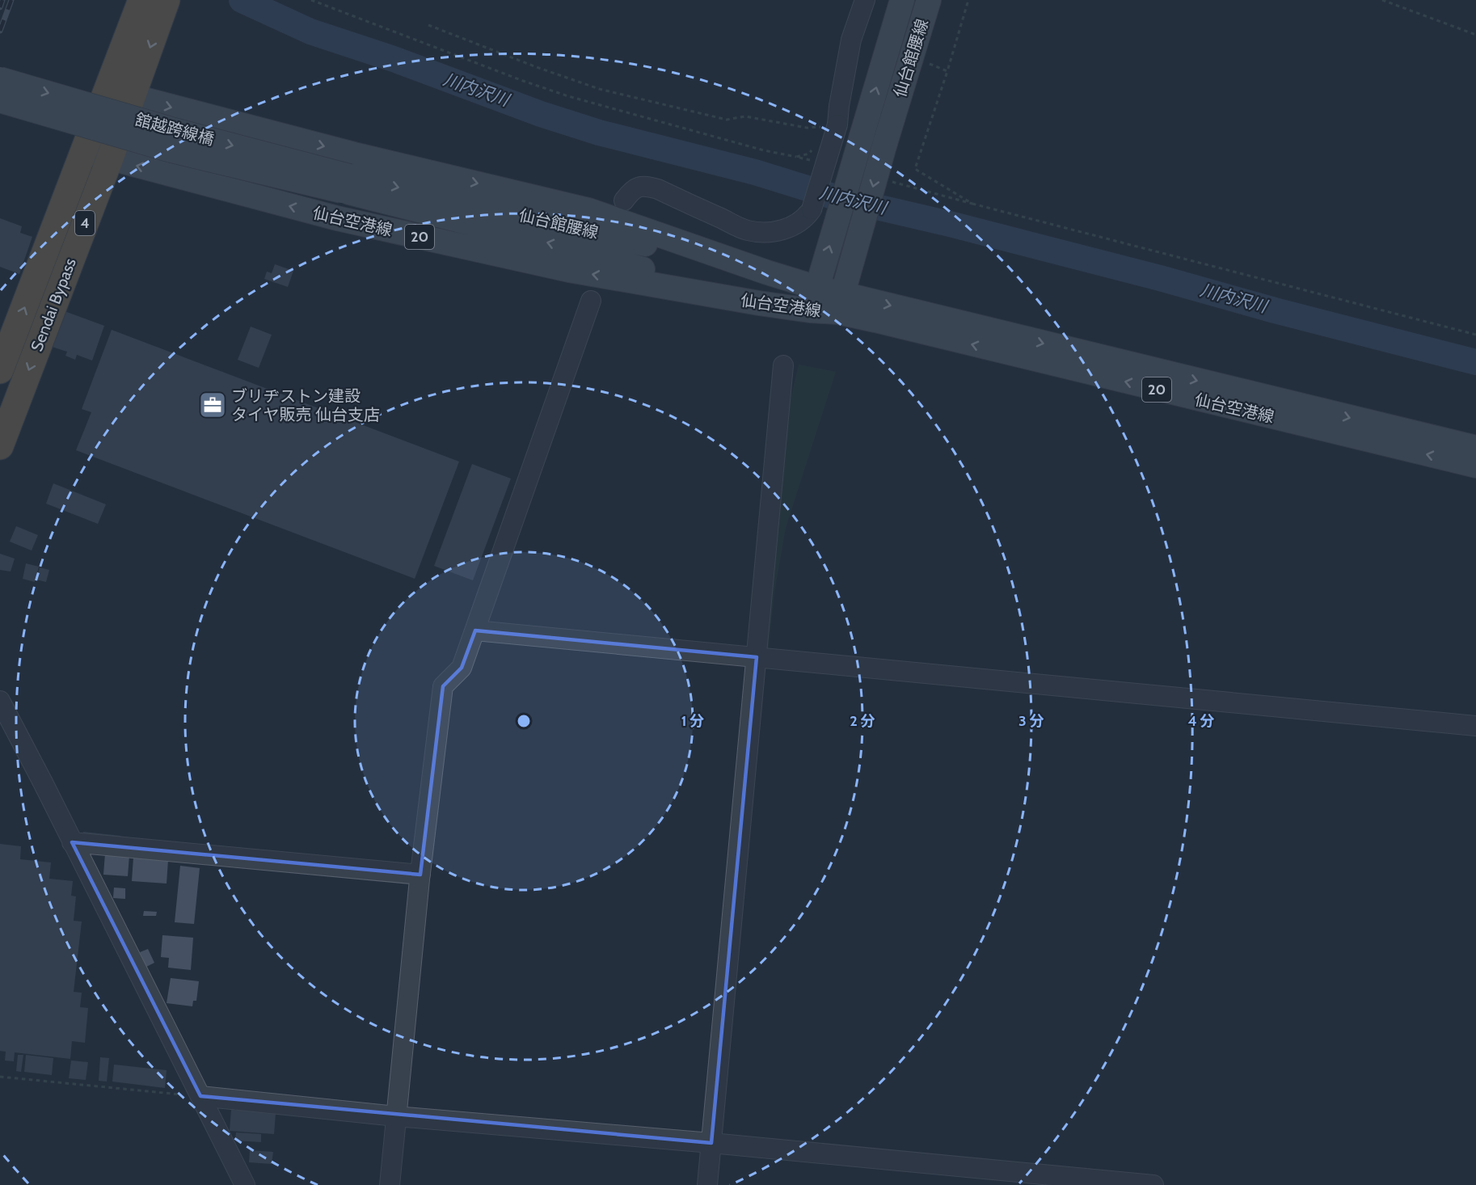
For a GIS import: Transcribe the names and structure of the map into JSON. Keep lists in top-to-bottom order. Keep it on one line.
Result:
{"streets":{"highway":["4","Sendai Bypass"],"main road":["仙台館腰線","舘越跨線橋","仙台空港線","20"]},"crossings":[["仙台館腰線","舘越跨線橋"],["仙台館腰線","仙台空港線"],["仙台空港線","Sendai Bypass"]],"water":["川内沢川"],"places":{"office":["ブリヂストン建設 タイヤ販売 仙台支店"]},"rings":["1 分","2 分","3 分","4 分"]}
